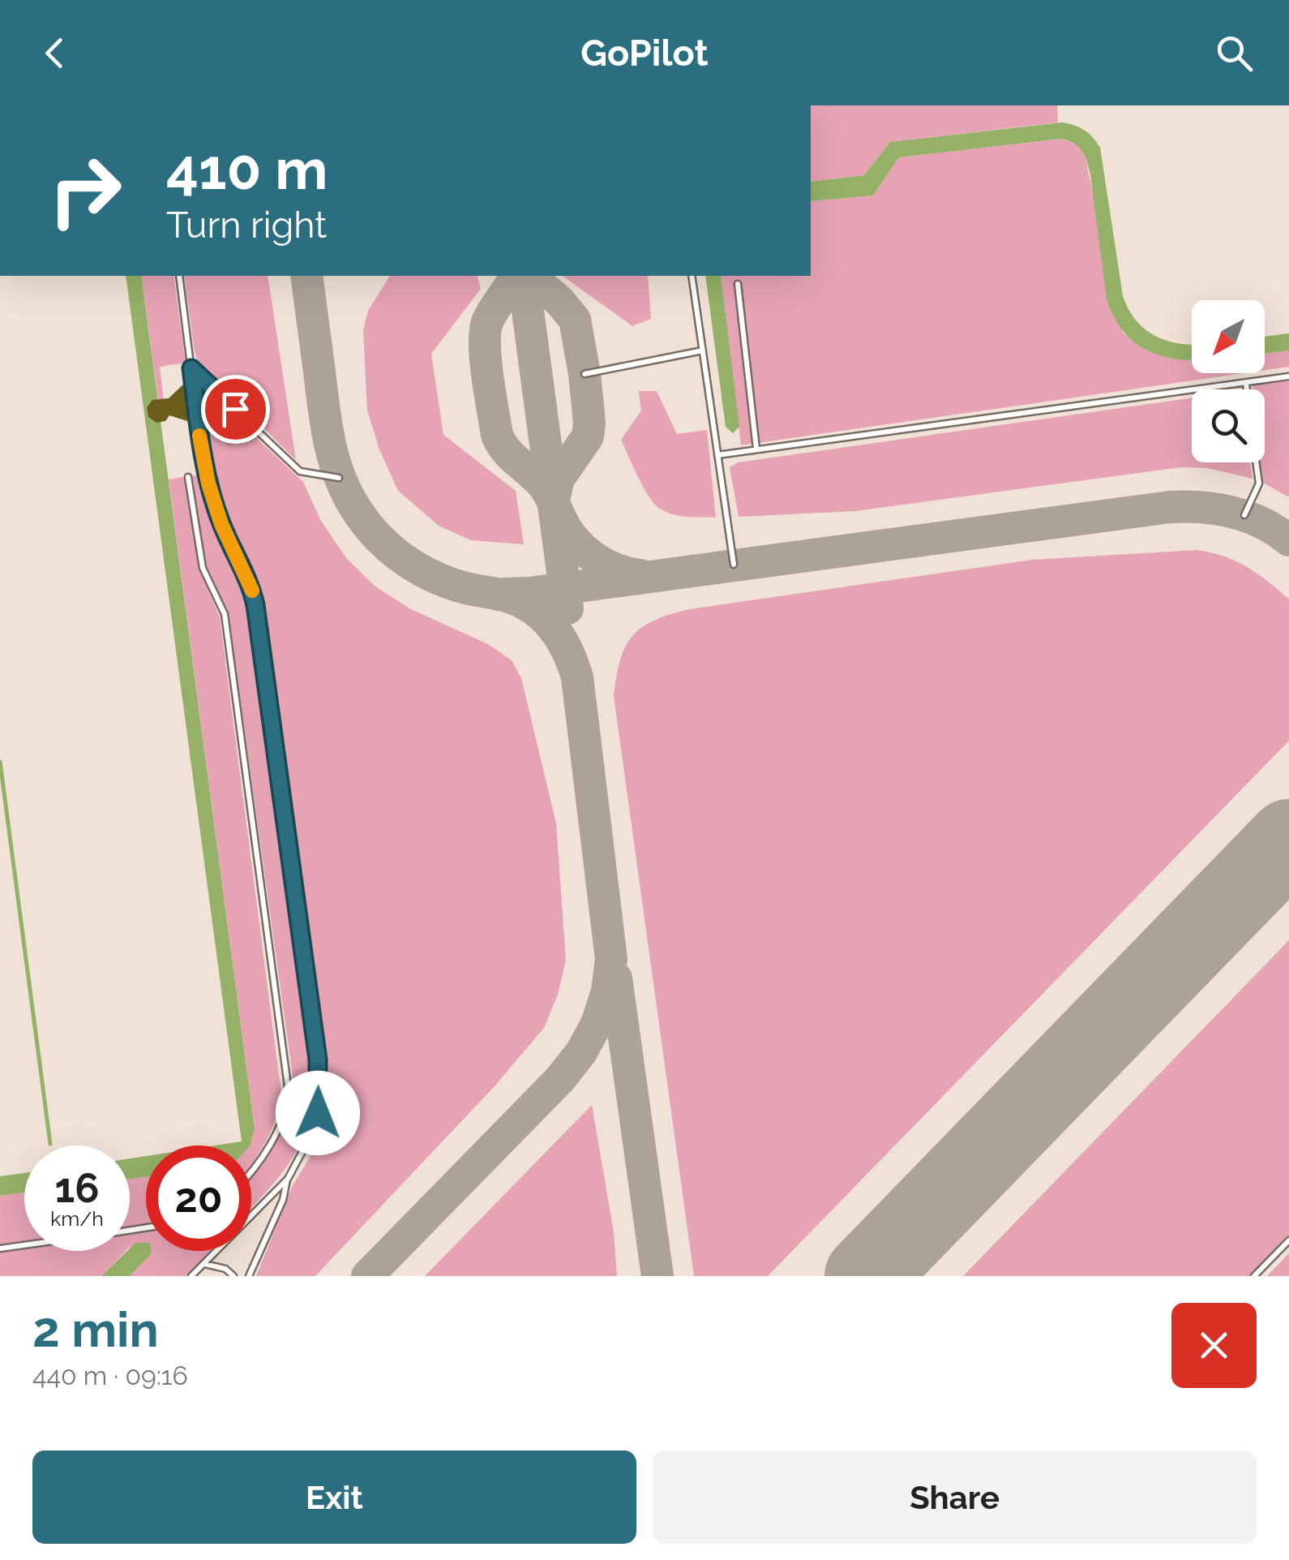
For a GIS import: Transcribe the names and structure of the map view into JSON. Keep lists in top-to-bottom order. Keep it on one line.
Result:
{"north":"bottom left","page":{"header":"GoPilot","turn":["410 m","Turn right"],"speed":"16 km/h","limit":"20","heading":["2 min","440 m · 09:16"],"buttons":["Exit","Share"]}}
